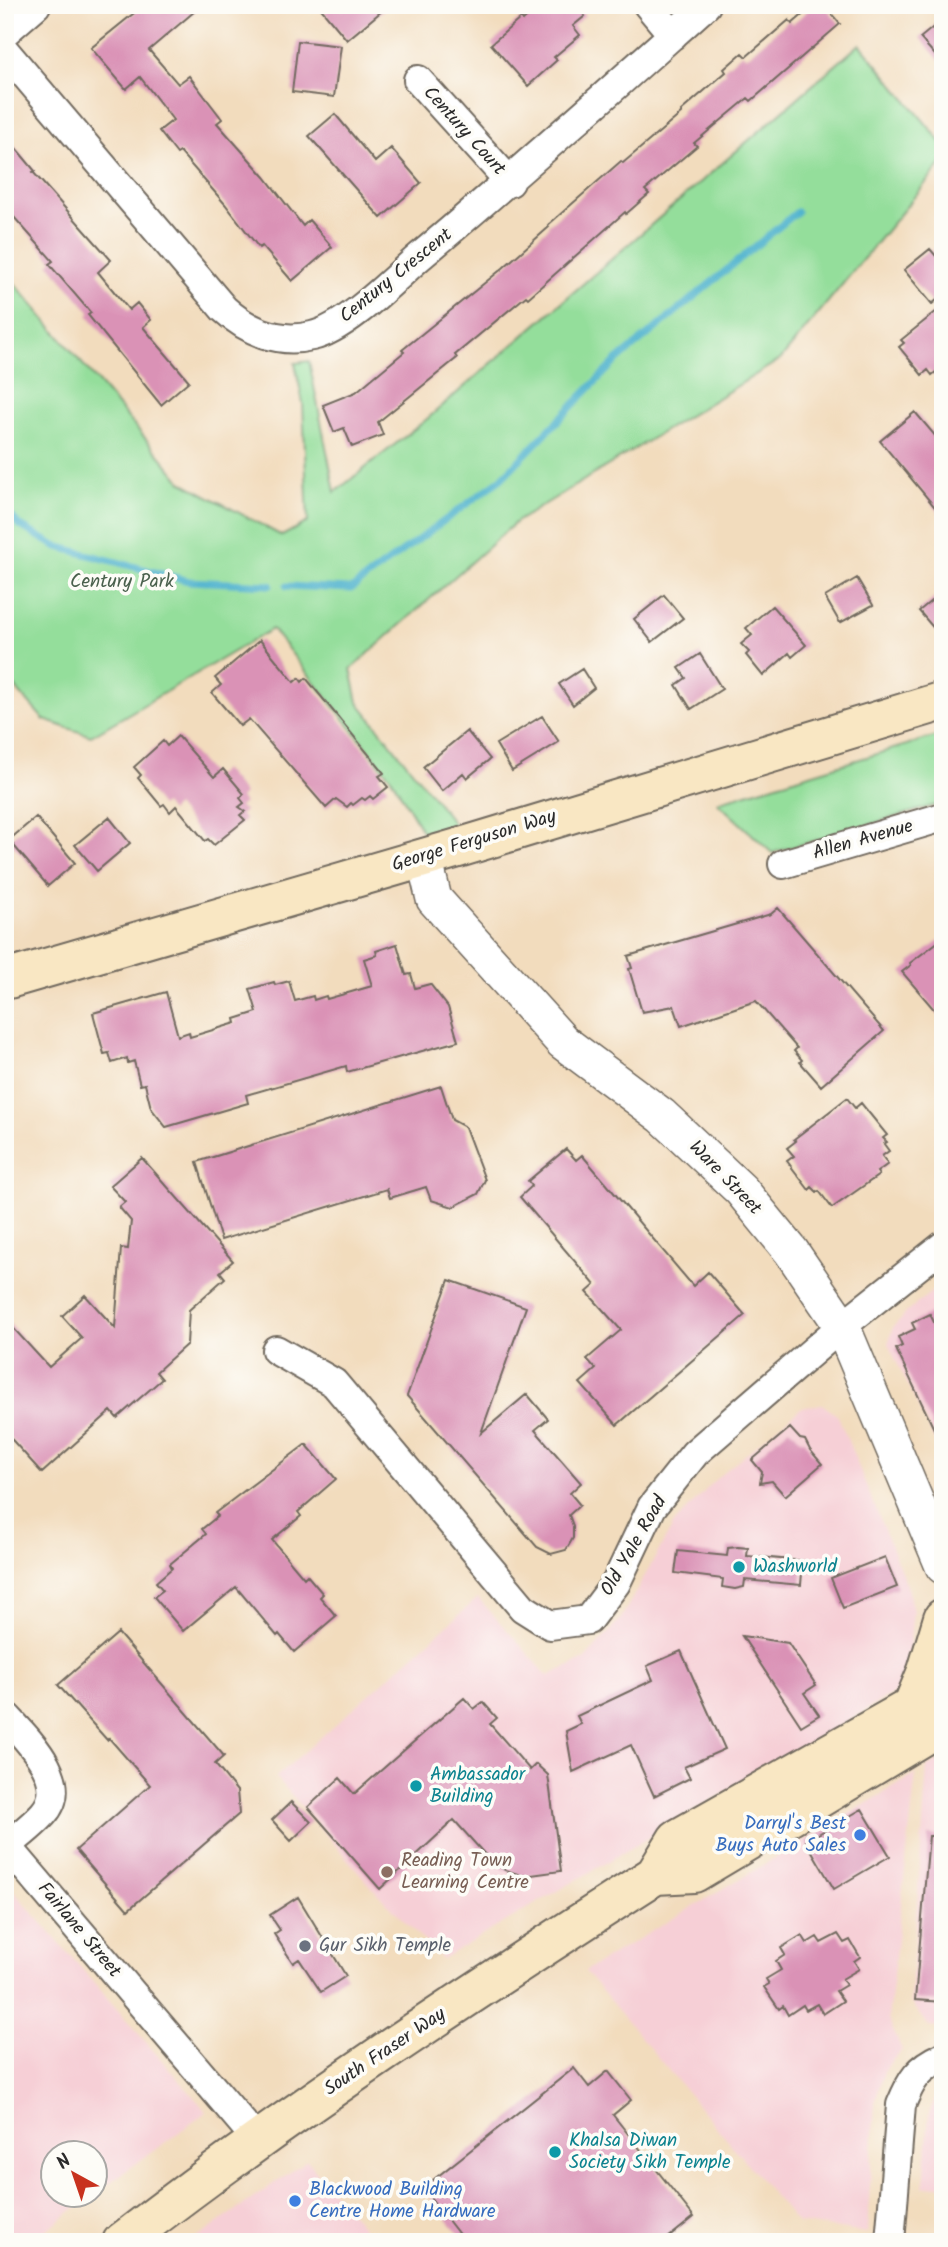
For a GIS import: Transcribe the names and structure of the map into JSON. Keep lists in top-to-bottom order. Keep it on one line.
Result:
{"streets":{"main road":["George Ferguson Way","South Fraser Way"],"street":["Century Court","Century Crescent","Allen Avenue","Ware Street","Old Yale Road","Fairlane Street"]},"crossings":[["Century Court","Century Crescent"],["George Ferguson Way","Ware Street"],["Ware Street","Old Yale Road"],["Fairlane Street","South Fraser Way"]],"parks":["Century Park"],"places":["Washworld","Ambassador Building","Darryl's Best Buys Auto Sales","Reading Town Learning Centre","Gur Sikh Temple","Khalsa Diwan Society Sikh Temple","Blackwood Building Centre Home Hardware"],"north":"top left"}
